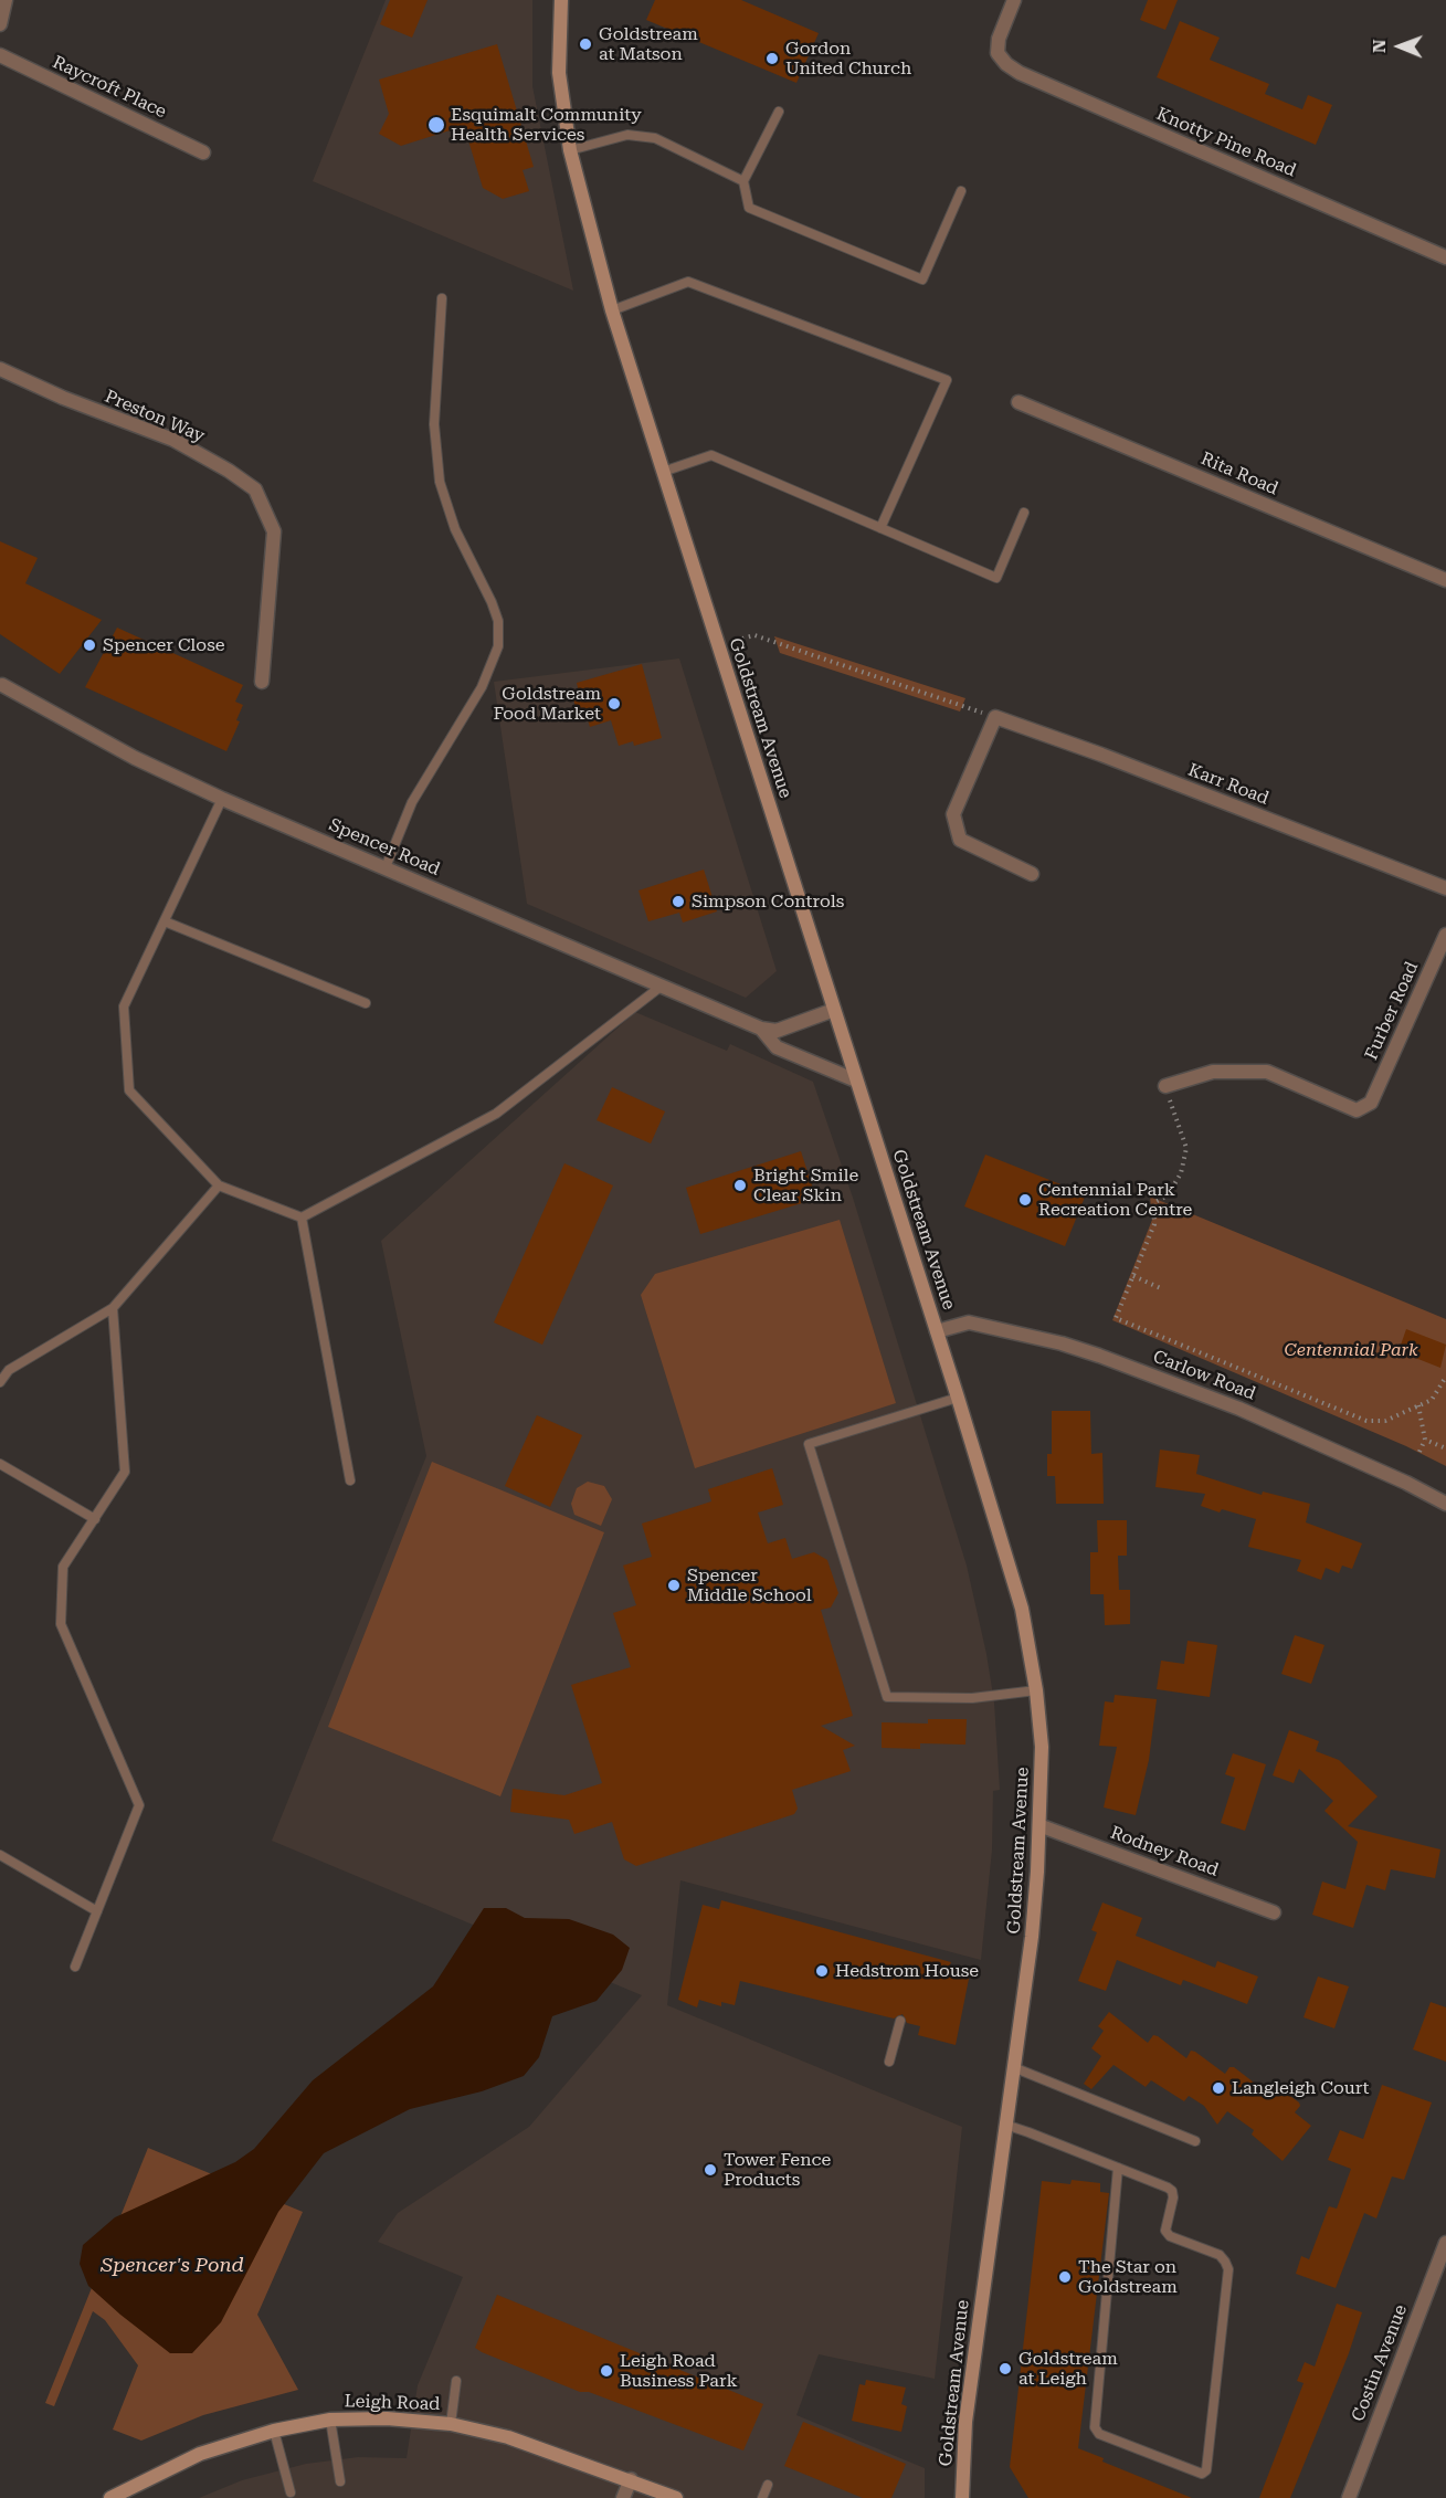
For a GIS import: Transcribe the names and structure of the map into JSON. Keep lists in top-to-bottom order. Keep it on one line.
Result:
{"streets":{"main road":["Goldstream Avenue","Leigh Road"],"street":["Raycroft Place","Knotty Pine Road","Preston Way","Rita Road","Karr Road","Spencer Road","Furber Road","Carlow Road","Rodney Road","Costin Avenue"]},"crossings":[["Goldstream Avenue","Spencer Road"],["Goldstream Avenue","Carlow Road"],["Goldstream Avenue","Rodney Road"]],"water":["Spencer's Pond"],"parks":["Centennial Park"],"places":["Goldstream at Matson","Gordon United Church","Esquimalt Community Health Services","Spencer Close","Goldstream Food Market","Simpson Controls","Bright Smile Clear Skin","Centennial Park Recreation Centre","Spencer Middle School","Hedstrom House","Langleigh Court","Tower Fence Products","The Star on Goldstream","Goldstream at Leigh","Leigh Road Business Park"],"north":"left"}
